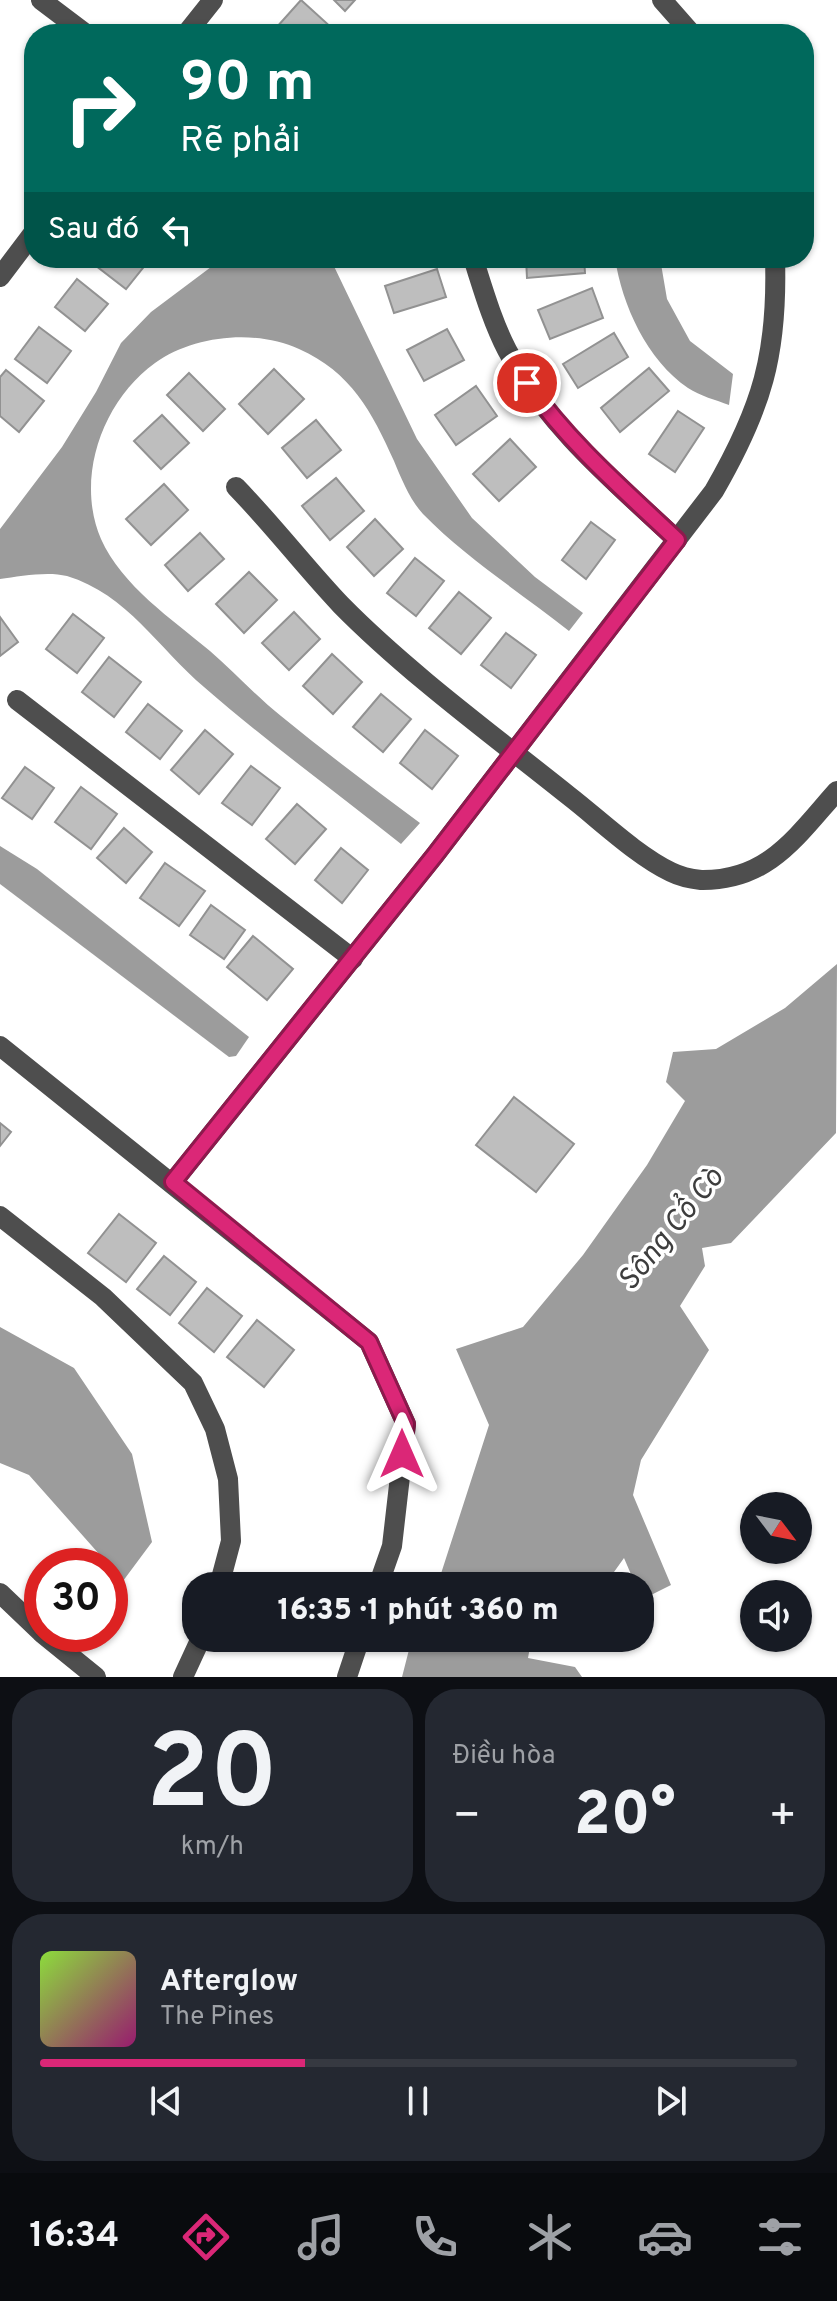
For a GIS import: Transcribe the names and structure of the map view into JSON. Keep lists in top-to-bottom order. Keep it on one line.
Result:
{"water":["Sông Cổ Cò"],"north":"bottom right","page":{"turn":["90 m","Rẽ phải"],"then":"Sau đó","limit":"30","trip":"16:35 · 1 phút · 360 m","tile":[["20","km/h"],"Điều hòa"],"heat":["−","20°","+"],"song":["Afterglow","The Pines"],"tabs":"16:34"}}
